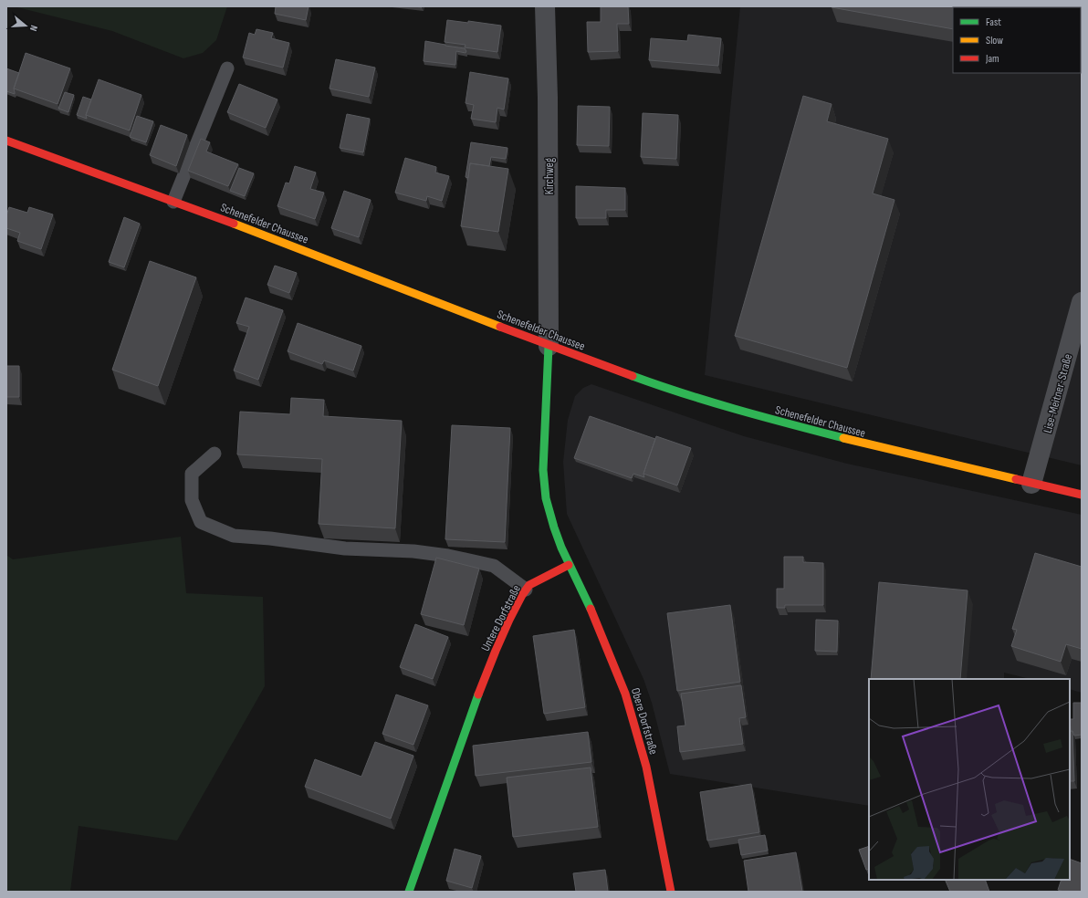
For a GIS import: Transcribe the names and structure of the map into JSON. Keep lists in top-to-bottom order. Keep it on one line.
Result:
{"streets":{"street":["Kirchweg","Schenefelder Chaussee","Lise-Meitner-Straße","Untere Dorfstraße","Obere Dorfstraße"]},"crossings":[["Kirchweg","Schenefelder Chaussee"],["Schenefelder Chaussee","Lise-Meitner-Straße"],["Untere Dorfstraße","Obere Dorfstraße"]],"legend":["Fast","Slow","Jam"],"north":"right"}
